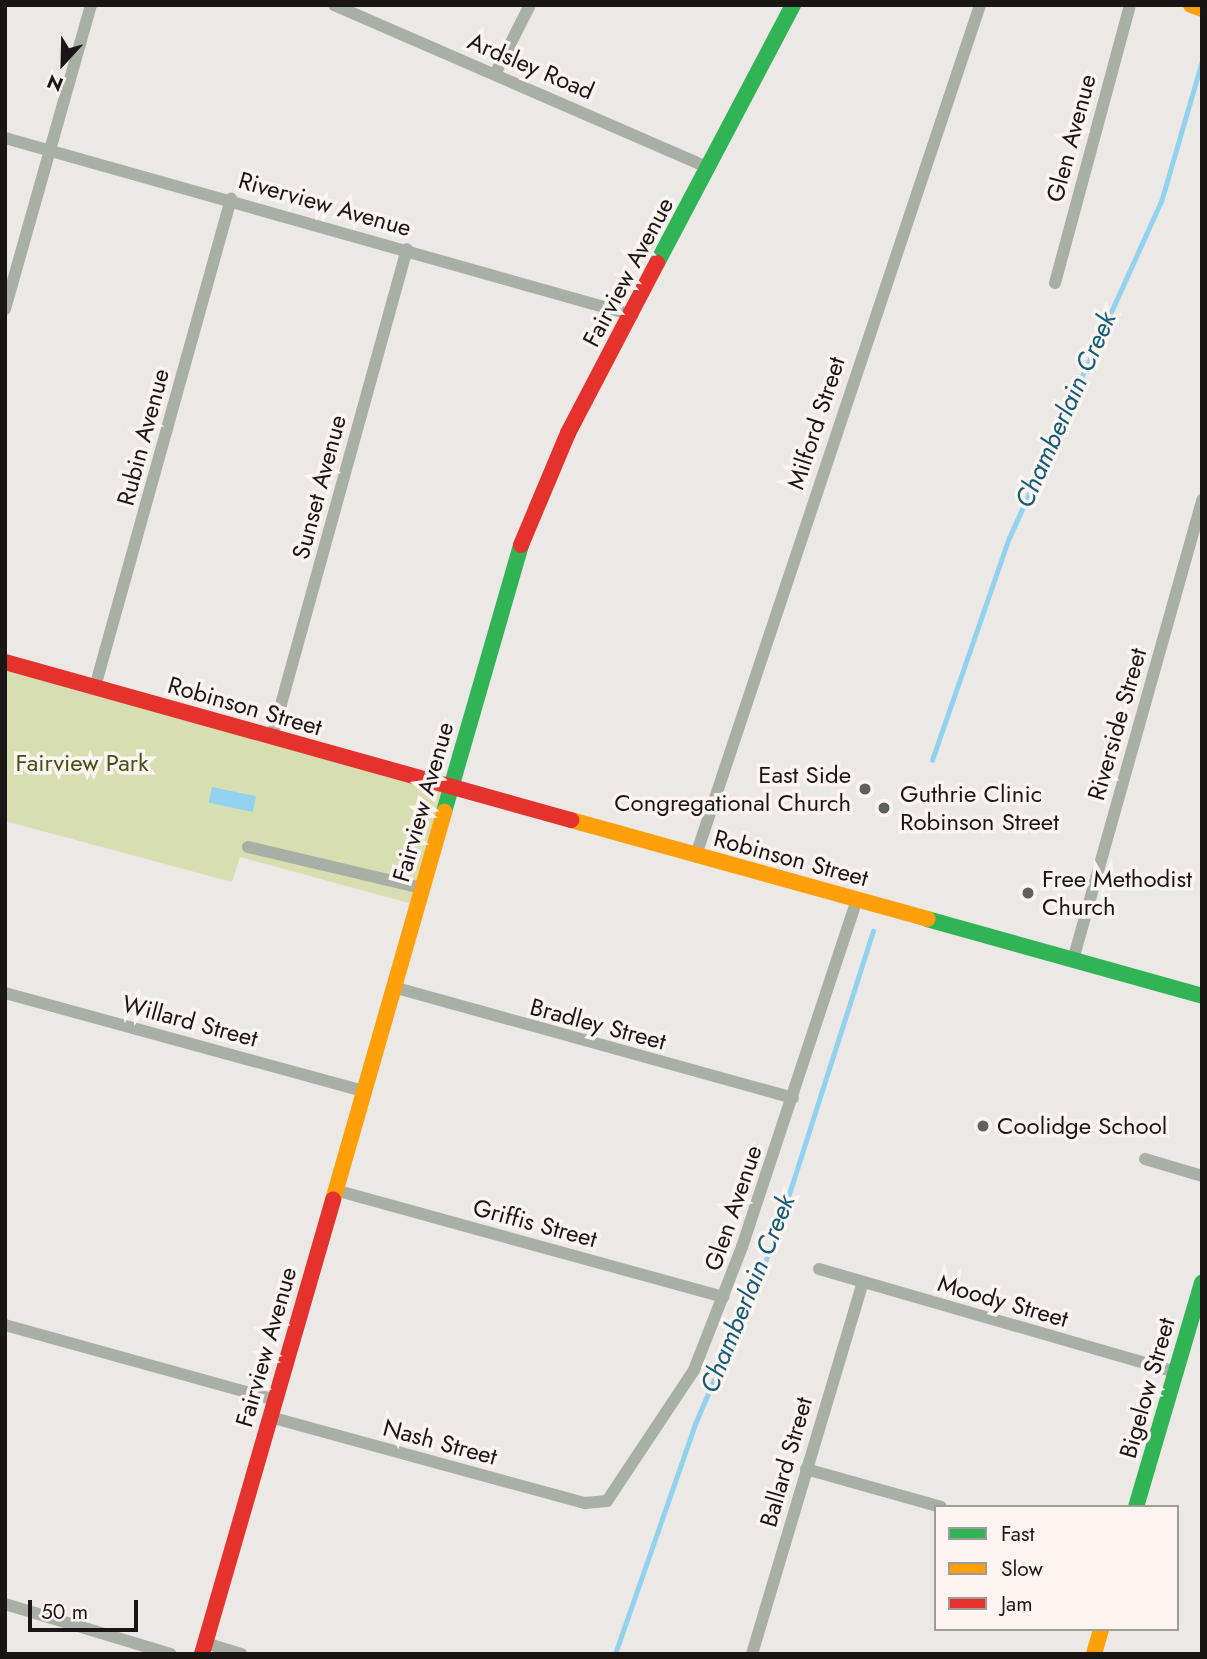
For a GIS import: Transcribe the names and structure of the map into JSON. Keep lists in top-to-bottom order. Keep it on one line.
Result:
{"streets":{"street":["Ardsley Road","Glen Avenue","Riverview Avenue","Fairview Avenue","Milford Street","Rubin Avenue","Sunset Avenue","Robinson Street","Riverside Street","Willard Street","Bradley Street","Griffis Street","Moody Street","Bigelow Street","Nash Street","Ballard Street"]},"crossings":[["Ardsley Road","Fairview Avenue"],["Glen Avenue","Robinson Street"],["Glen Avenue","Bradley Street"],["Glen Avenue","Griffis Street"],["Glen Avenue","Nash Street"],["Riverview Avenue","Fairview Avenue"],["Riverview Avenue","Rubin Avenue"],["Riverview Avenue","Sunset Avenue"],["Fairview Avenue","Robinson Street"],["Fairview Avenue","Willard Street"],["Fairview Avenue","Bradley Street"],["Fairview Avenue","Griffis Street"],["Fairview Avenue","Nash Street"],["Milford Street","Robinson Street"],["Rubin Avenue","Robinson Street"],["Sunset Avenue","Robinson Street"],["Robinson Street","Riverside Street"],["Moody Street","Bigelow Street"],["Moody Street","Ballard Street"]],"water":["Chamberlain Creek"],"parks":["Fairview Park"],"places":["East Side Congregational Church","Guthrie Clinic Robinson Street","Free Methodist Church","Coolidge School"],"legend":["Fast","Slow","Jam"],"scale_bar":"50 m","north":"bottom"}
